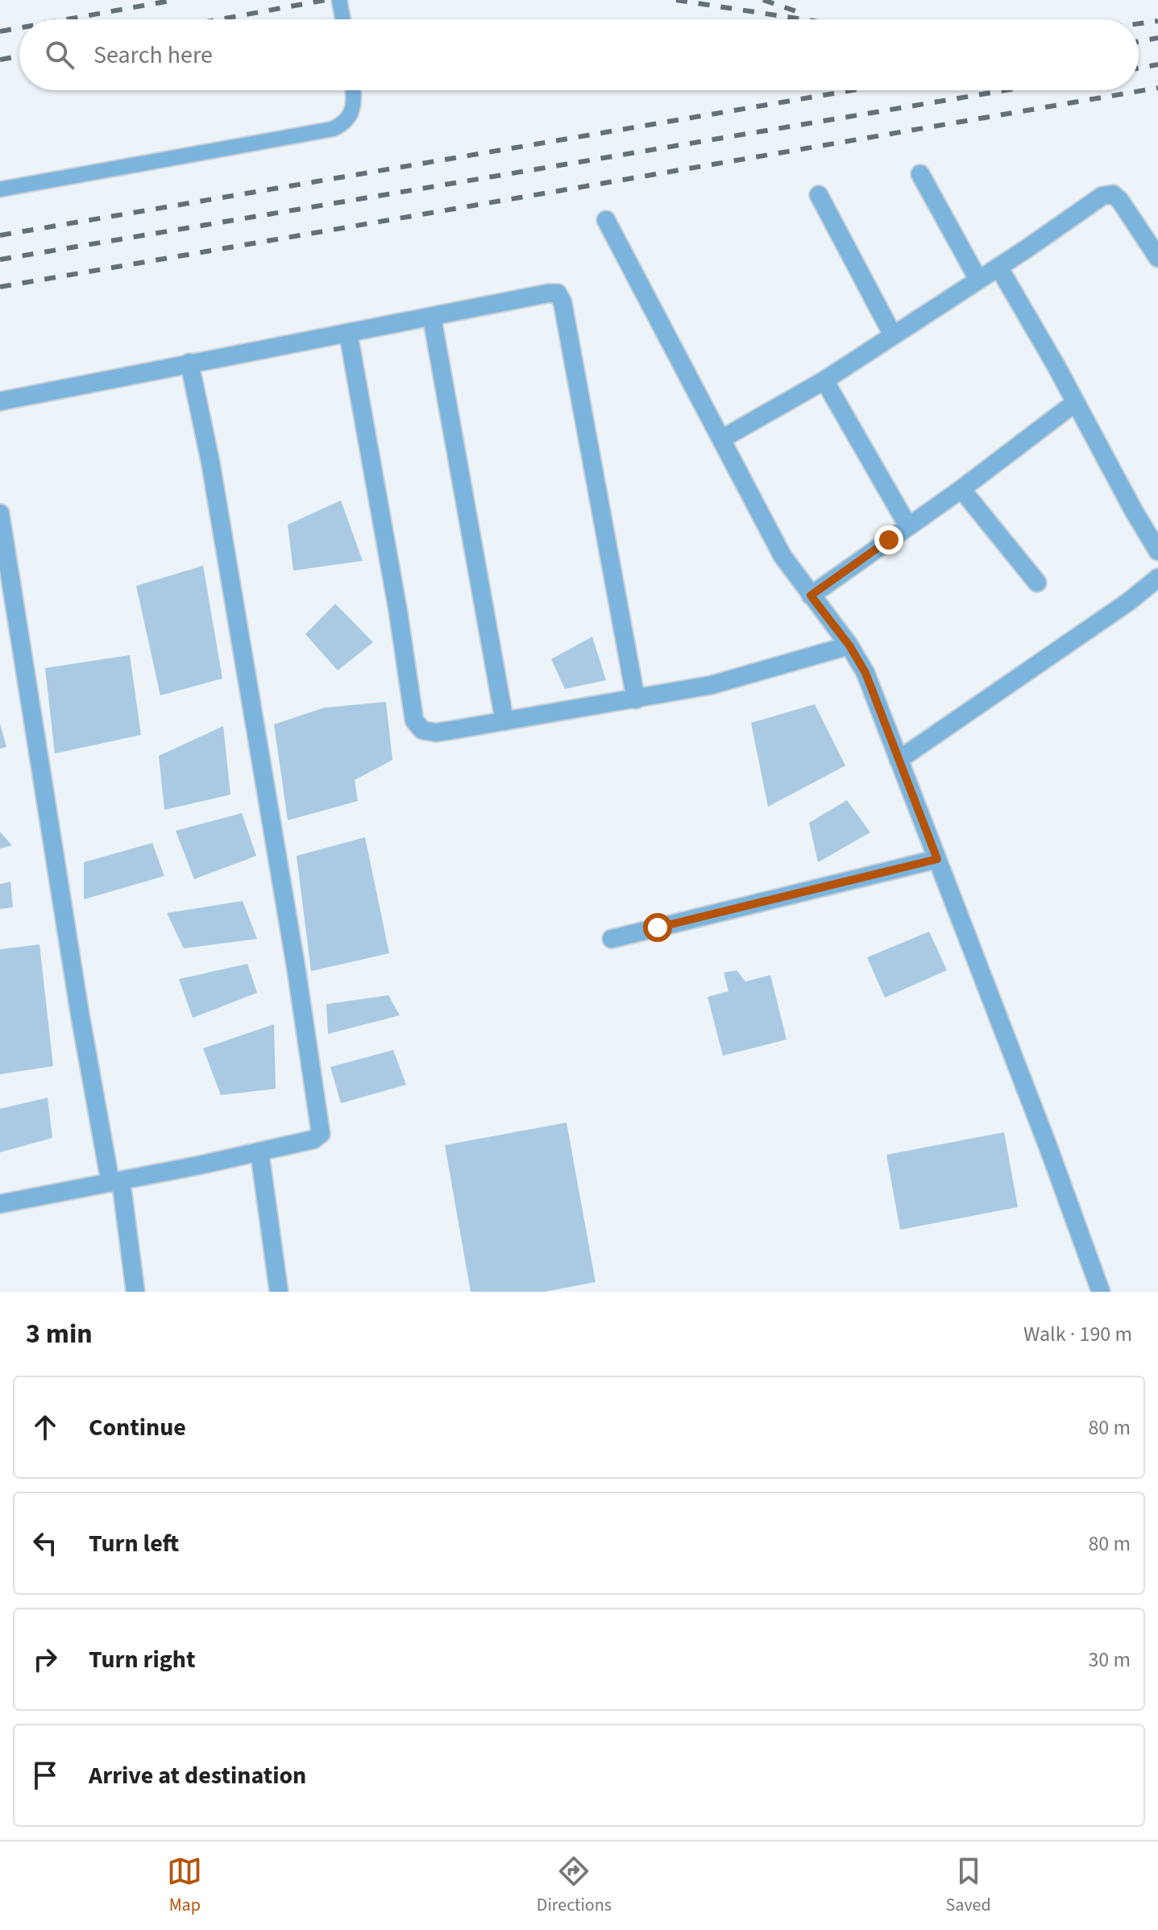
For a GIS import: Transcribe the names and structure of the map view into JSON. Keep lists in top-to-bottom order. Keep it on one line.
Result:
{"page":{"search":"Search here","heading":["3 min","Walk · 190 m"],"list":[["Continue","80 m"],["Turn left","80 m"],["Turn right","30 m"],"Arrive at destination"],"nav":["Map","Directions","Saved"]}}
